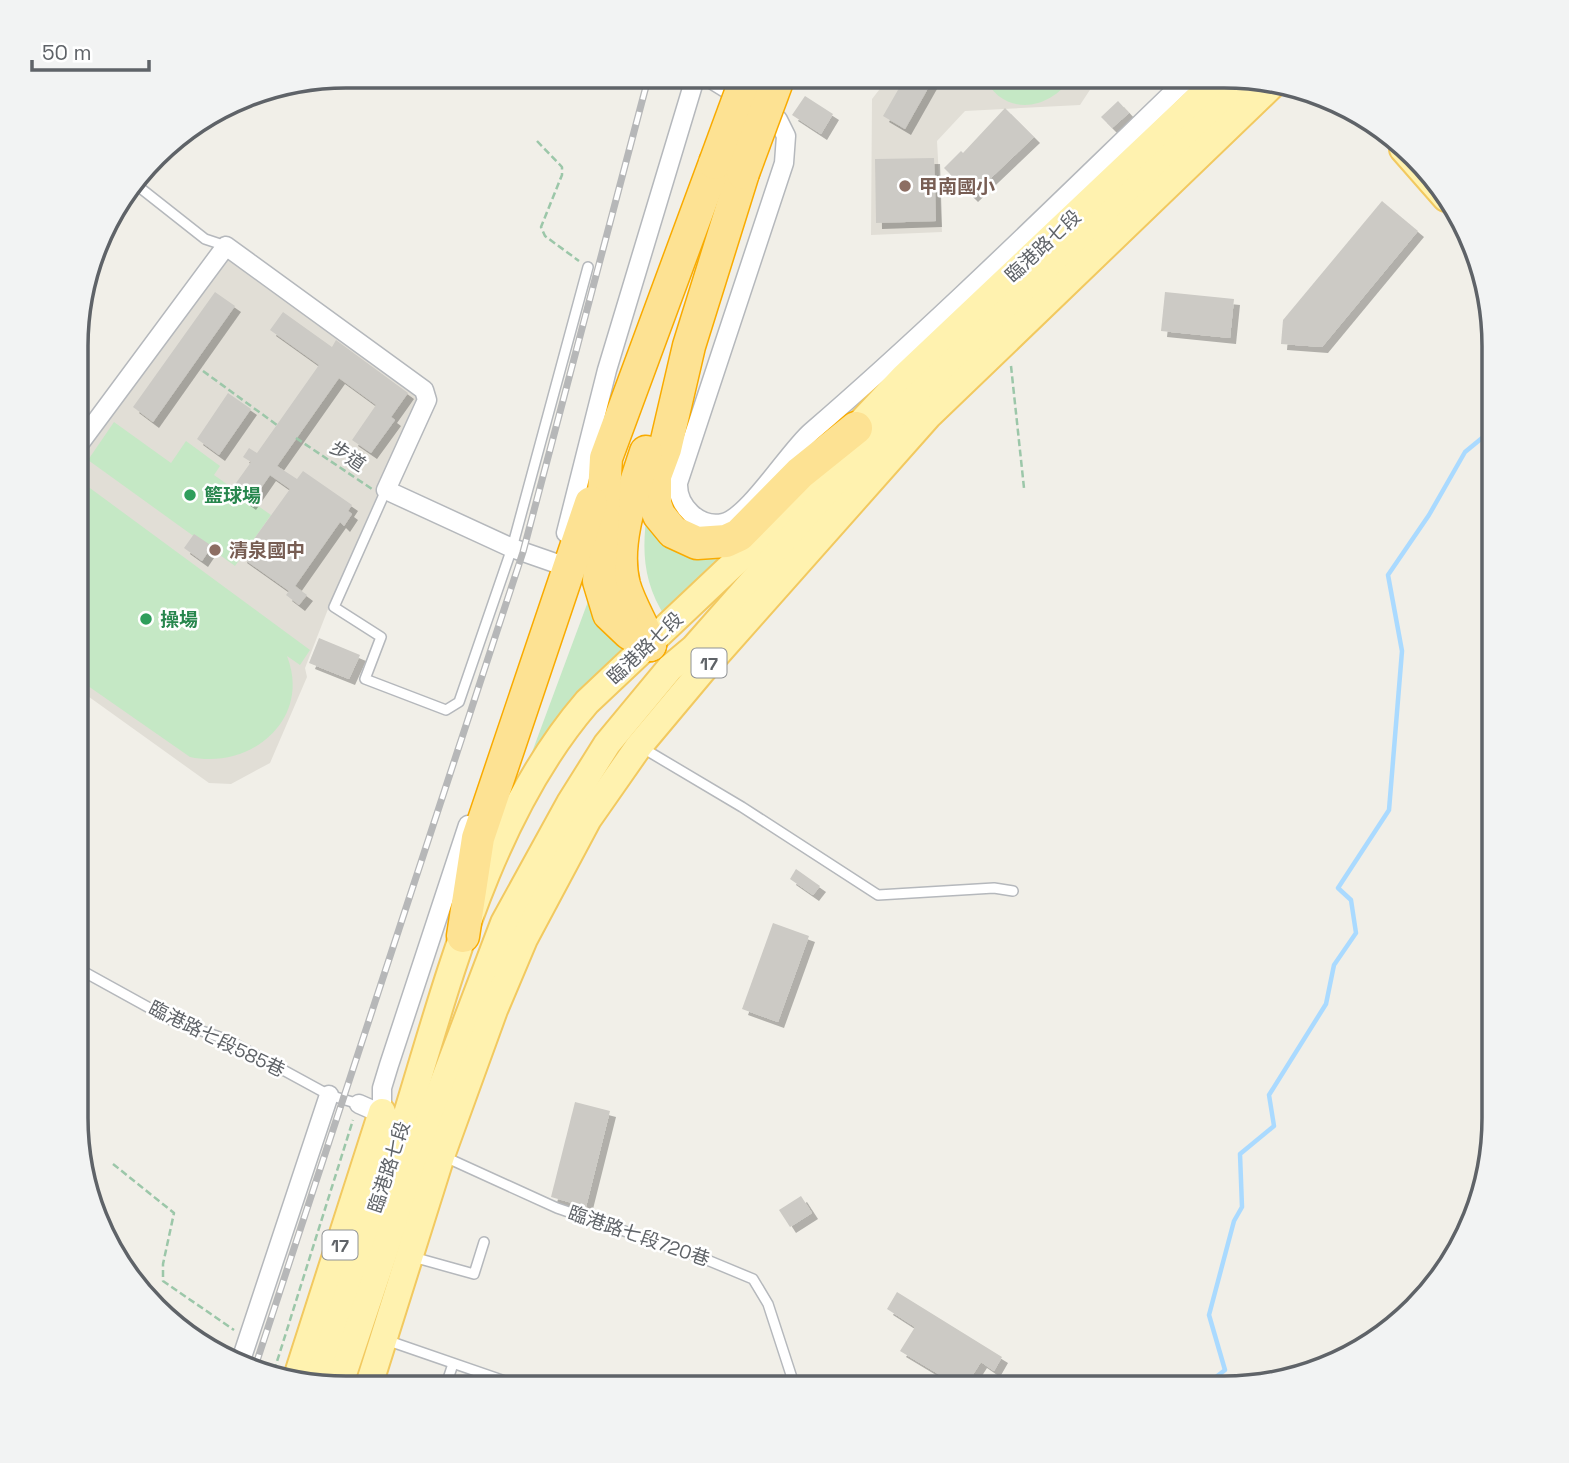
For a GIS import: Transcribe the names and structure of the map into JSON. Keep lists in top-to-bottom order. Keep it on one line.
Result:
{"streets":{"main road":["臨港路七段","17"],"lane":["臨港路七段585巷","臨港路七段720巷"],"path":["步道"]},"crossings":[["臨港路七段","臨港路七段585巷"],["臨港路七段","臨港路七段720巷"],["臨港路七段585巷","臨港路七段720巷"]],"places":["甲南國小","籃球場","清泉國中","操場"],"scale_bar":"50 m"}
